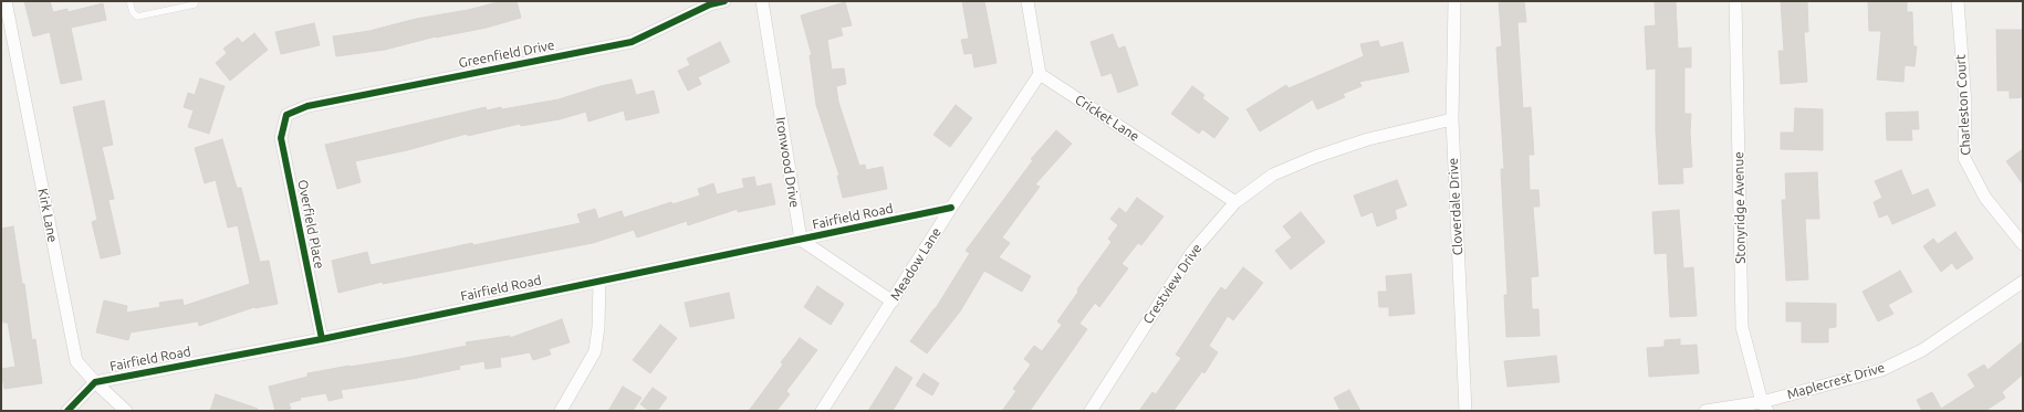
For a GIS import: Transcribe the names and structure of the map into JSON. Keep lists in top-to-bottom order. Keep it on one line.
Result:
{"streets":{"street":["Greenfield Drive","Charleston Court","Cricket Lane","Ironwood Drive","Cloverdale Drive","Stonyridge Avenue","Kirk Lane","Fairfield Road","Overfield Place","Meadow Lane","Crestview Drive","Maplecrest Drive"]},"crossings":[["Greenfield Drive","Overfield Place"],["Cricket Lane","Meadow Lane"],["Cricket Lane","Crestview Drive"],["Ironwood Drive","Fairfield Road"],["Cloverdale Drive","Crestview Drive"],["Stonyridge Avenue","Maplecrest Drive"],["Kirk Lane","Fairfield Road"],["Fairfield Road","Overfield Place"],["Fairfield Road","Meadow Lane"]]}
